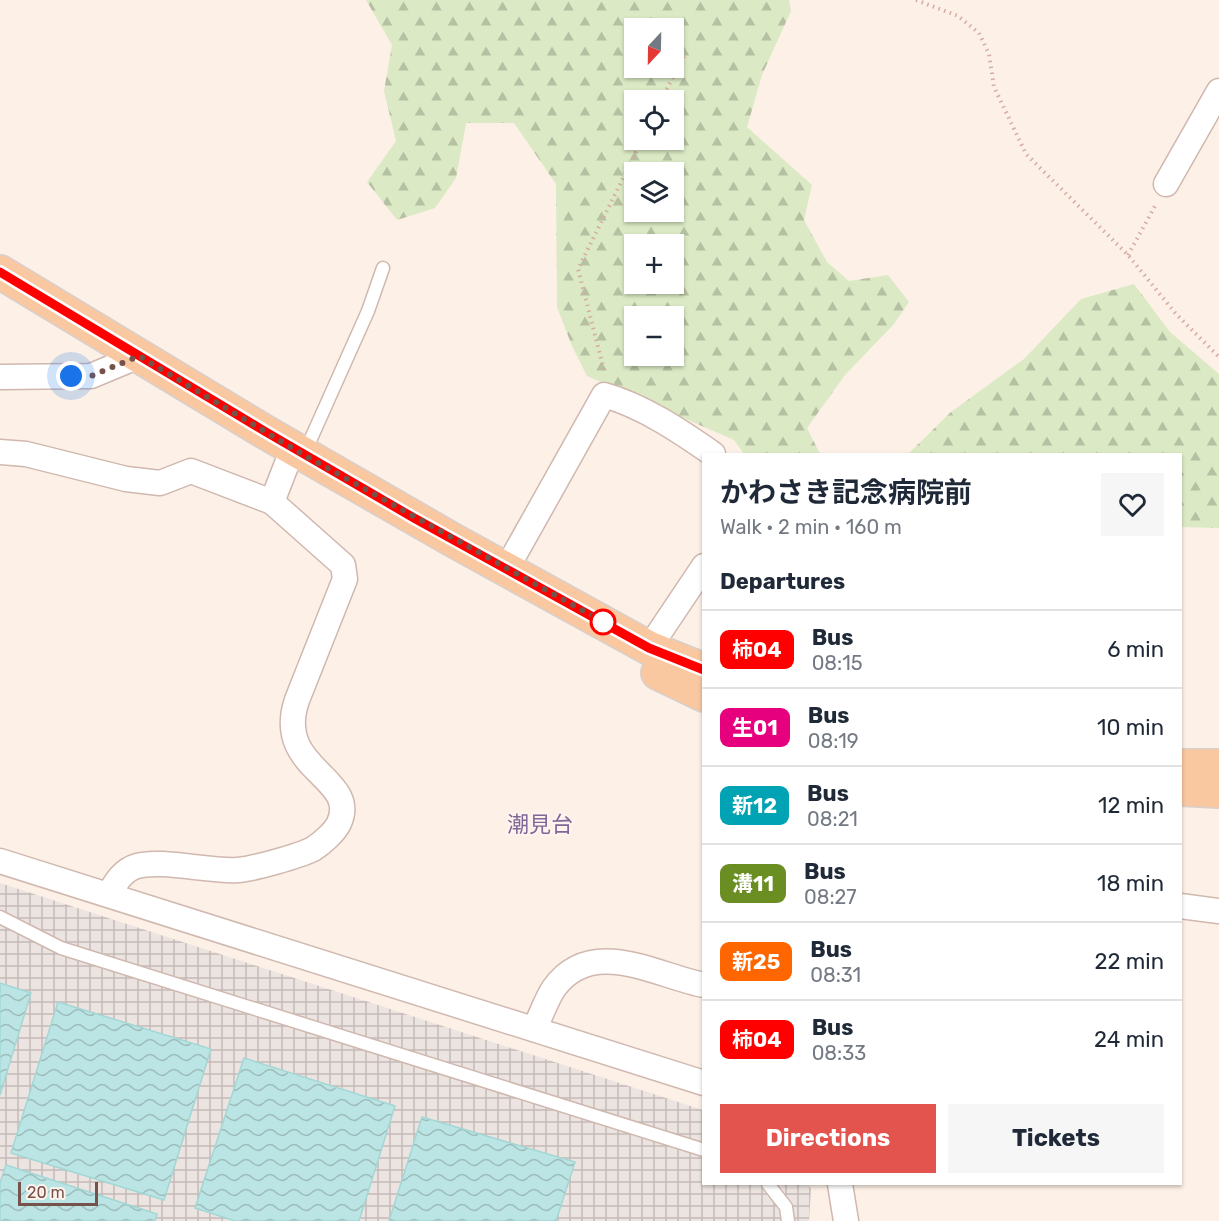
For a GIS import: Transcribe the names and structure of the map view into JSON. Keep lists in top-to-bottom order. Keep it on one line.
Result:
{"districts":["潮見台"],"lines":["bus line 柿04"],"scale_bar":"20 m","north":"bottom","page":{"map_buttons":["+","−"],"heading":[["かわさき記念病院前","Walk · 2 min · 160 m"],"Departures"],"list":[{"mark":"柿04","name":"Bus","note":"08:15","value":"6 min"},{"mark":"生01","name":"Bus","note":"08:19","value":"10 min"},{"mark":"新12","name":"Bus","note":"08:21","value":"12 min"},{"mark":"溝11","name":"Bus","note":"08:27","value":"18 min"},{"mark":"新25","name":"Bus","note":"08:31","value":"22 min"},{"mark":"柿04","name":"Bus","note":"08:33","value":"24 min"}],"buttons":["Directions","Tickets"],"scale":"20 m"}}
